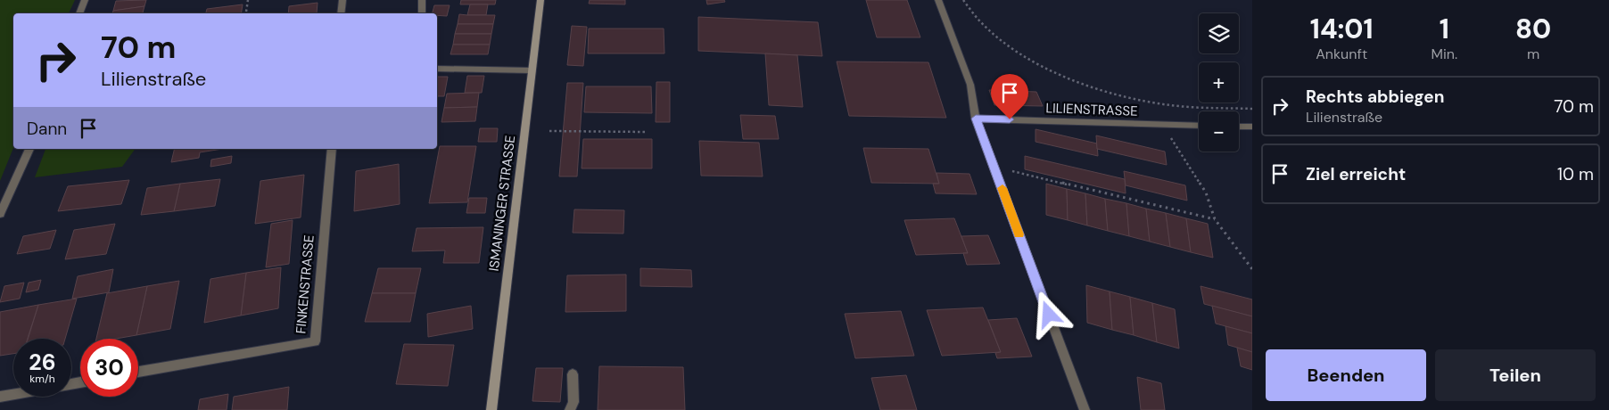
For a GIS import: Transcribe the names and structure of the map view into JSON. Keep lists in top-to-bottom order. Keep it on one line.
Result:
{"streets":{"main road":["ISMANINGER STRASSE"],"street":["LILIENSTRASSE","FINKENSTRASSE"]},"page":{"eta":["14:01","Ankunft","1","Min.","80","m"],"map_buttons":["+","−"],"turn":["70 m","Lilienstraße"],"list":[{"name":"Rechts abbiegen","note":"Lilienstraße","value":"70 m"},{"name":"Ziel erreicht","value":"10 m"}],"then":"Dann","speed":"26 km/h","limit":"30","buttons":["Beenden","Teilen"]}}
